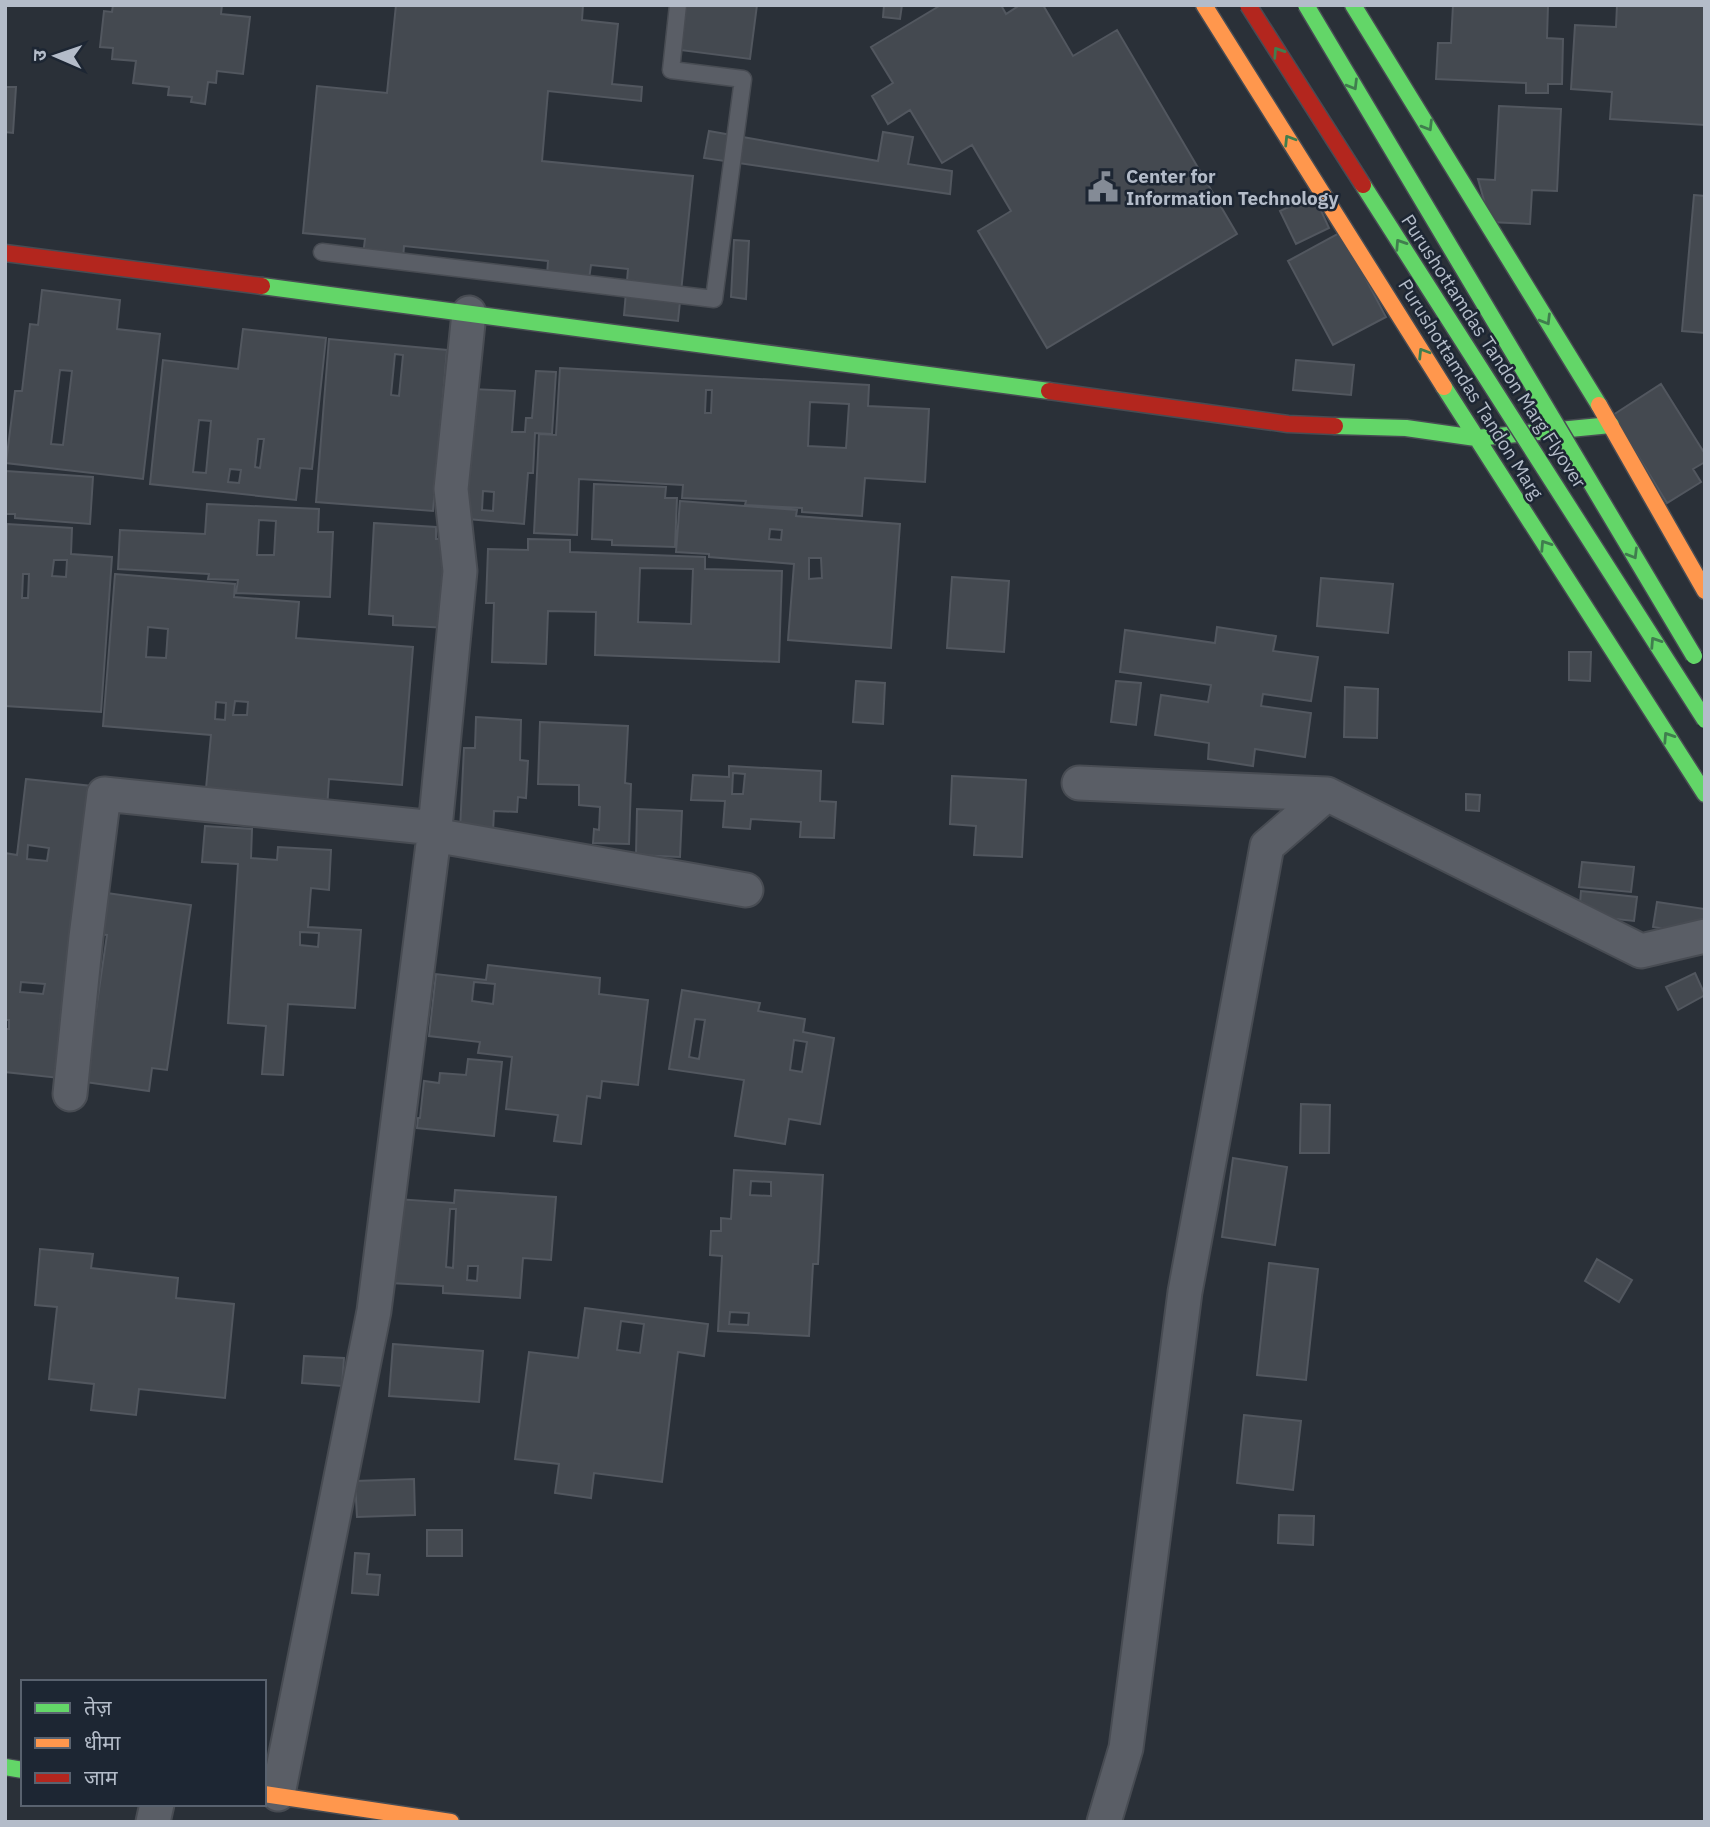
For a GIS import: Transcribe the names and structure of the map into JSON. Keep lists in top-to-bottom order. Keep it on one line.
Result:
{"streets":{"main road":["Purushottamdas Tandon Marg Flyover","Purushottamdas Tandon Marg"]},"places":{"public building":["Center for Information Technology"]},"legend":["तेज़","धीमा","जाम"],"north":"left"}
